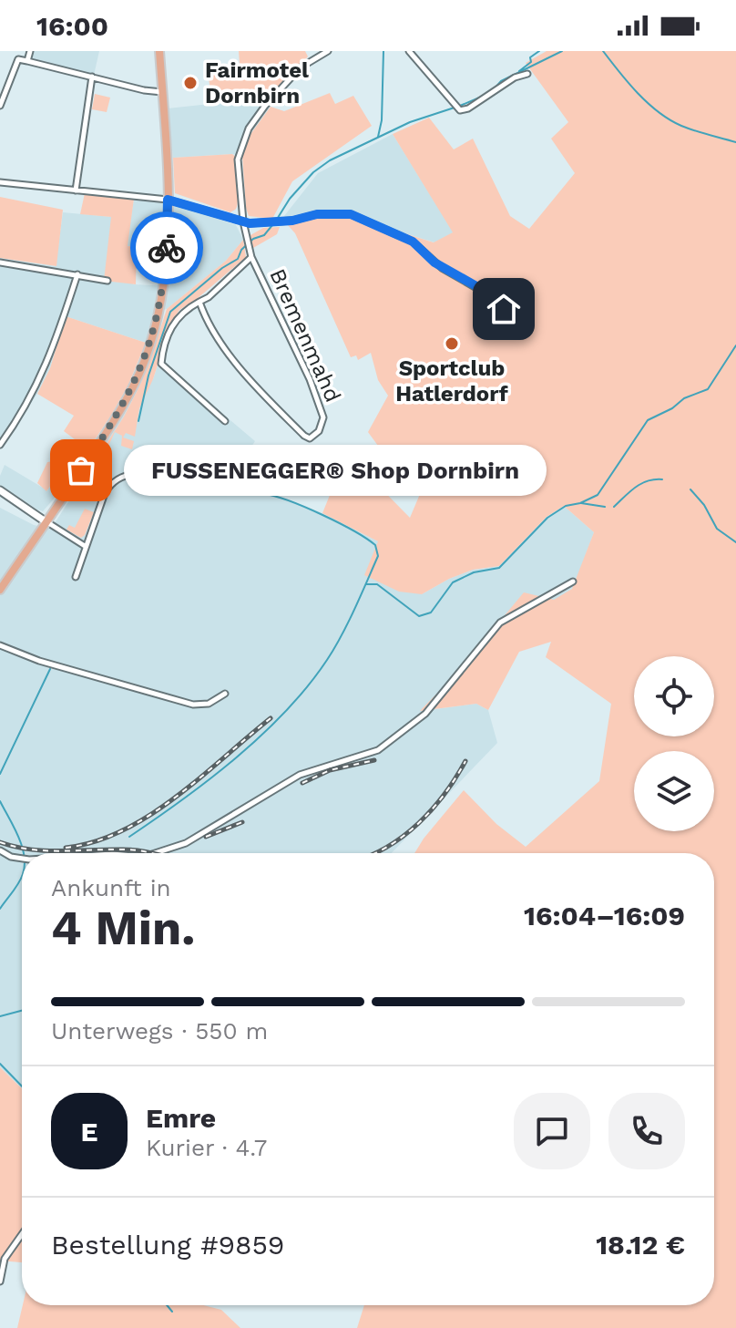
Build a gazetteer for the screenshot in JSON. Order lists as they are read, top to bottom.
{
  "streets": {
    "street": ["Bremenmahd"]
  },
  "places": ["Fairmotel Dornbirn", "Sportclub Hatlerdorf", "FUSSENEGGER® Shop Dornbirn"],
  "page": {
    "status": "16:00",
    "bubble": "FUSSENEGGER® Shop Dornbirn",
    "heading": ["4 Min.", "Ankunft in", "16:04–16:09"],
    "panel": [
      "Emre",
      "Kurier · 4.7",
      "Bestellung #9859",
      "18.12 €"
    ],
    "bar": "Unterwegs · 550 m",
    "round": "E"
  }
}
